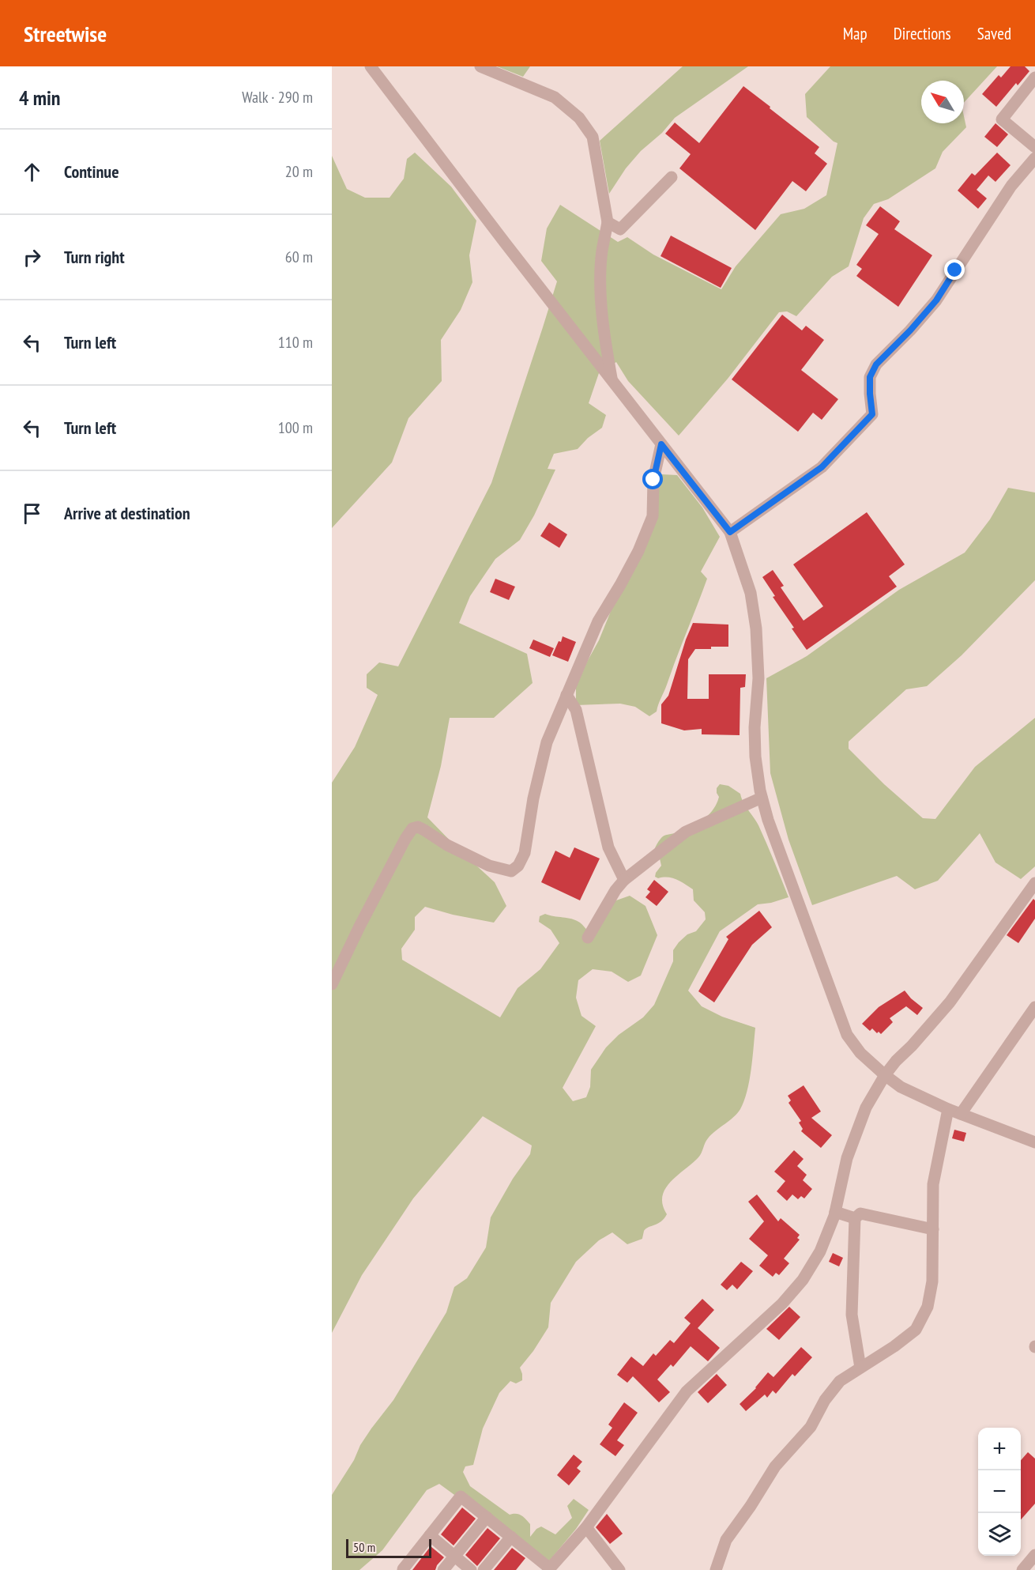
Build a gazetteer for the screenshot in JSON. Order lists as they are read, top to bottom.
{
  "scale_bar": "50 m",
  "north": "top left",
  "page": {
    "header": "Streetwise",
    "nav": ["Map", "Directions", "Saved"],
    "heading": ["4 min", "Walk · 290 m"],
    "list": [
      ["Continue", "20 m"],
      ["Turn right", "60 m"],
      ["Turn left", "110 m"],
      ["Turn left", "100 m"],
      "Arrive at destination"
    ],
    "map_buttons": ["+", "−"],
    "scale": "50 m"
  }
}
